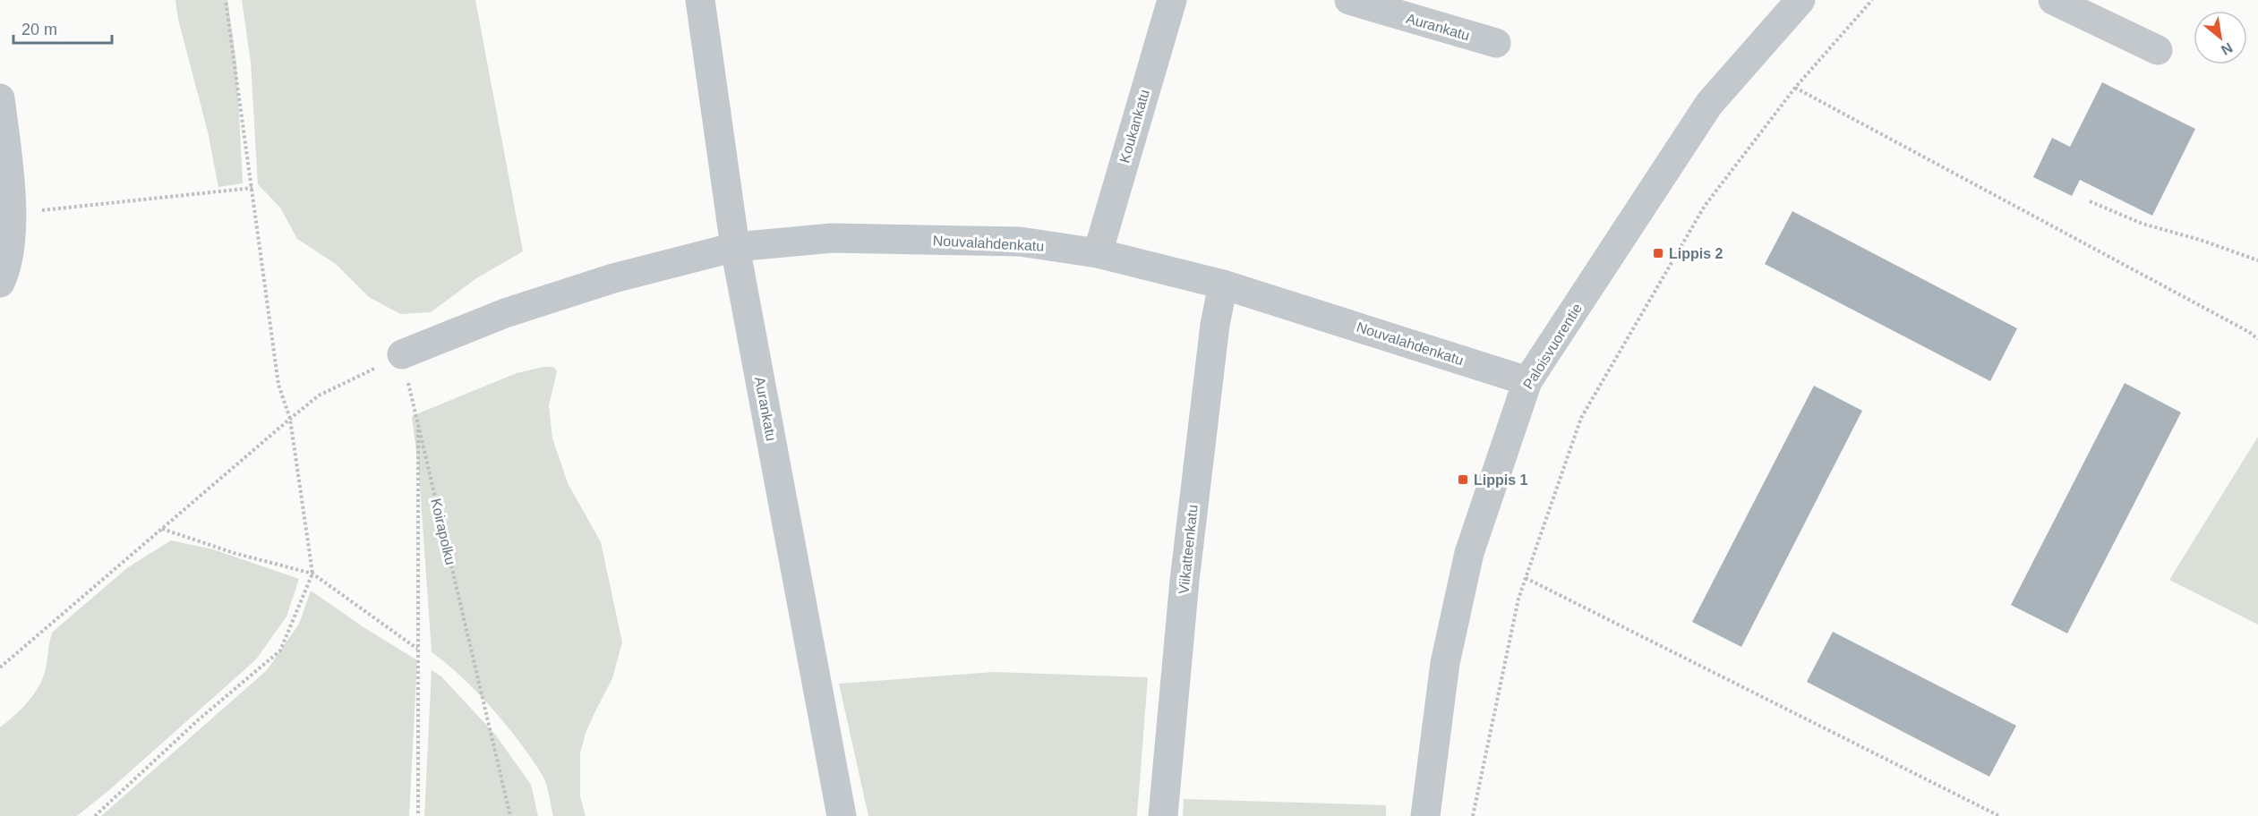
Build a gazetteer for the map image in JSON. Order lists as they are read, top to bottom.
{
  "streets": {
    "street": [
      "Aurankatu",
      "Koukankatu",
      "Nouvalahdenkatu",
      "Paloisvuorentie",
      "Viikatteenkatu"
    ],
    "path": ["Koirapolku"]
  },
  "crossings": [
    ["Aurankatu", "Nouvalahdenkatu"],
    ["Koukankatu", "Nouvalahdenkatu"],
    ["Nouvalahdenkatu", "Paloisvuorentie"],
    ["Nouvalahdenkatu", "Koirapolku"],
    ["Nouvalahdenkatu", "Viikatteenkatu"]
  ],
  "places": {
    "transit": ["Lippis 2", "Lippis 1"]
  },
  "scale_bar": "20 m",
  "north": "bottom right"
}
